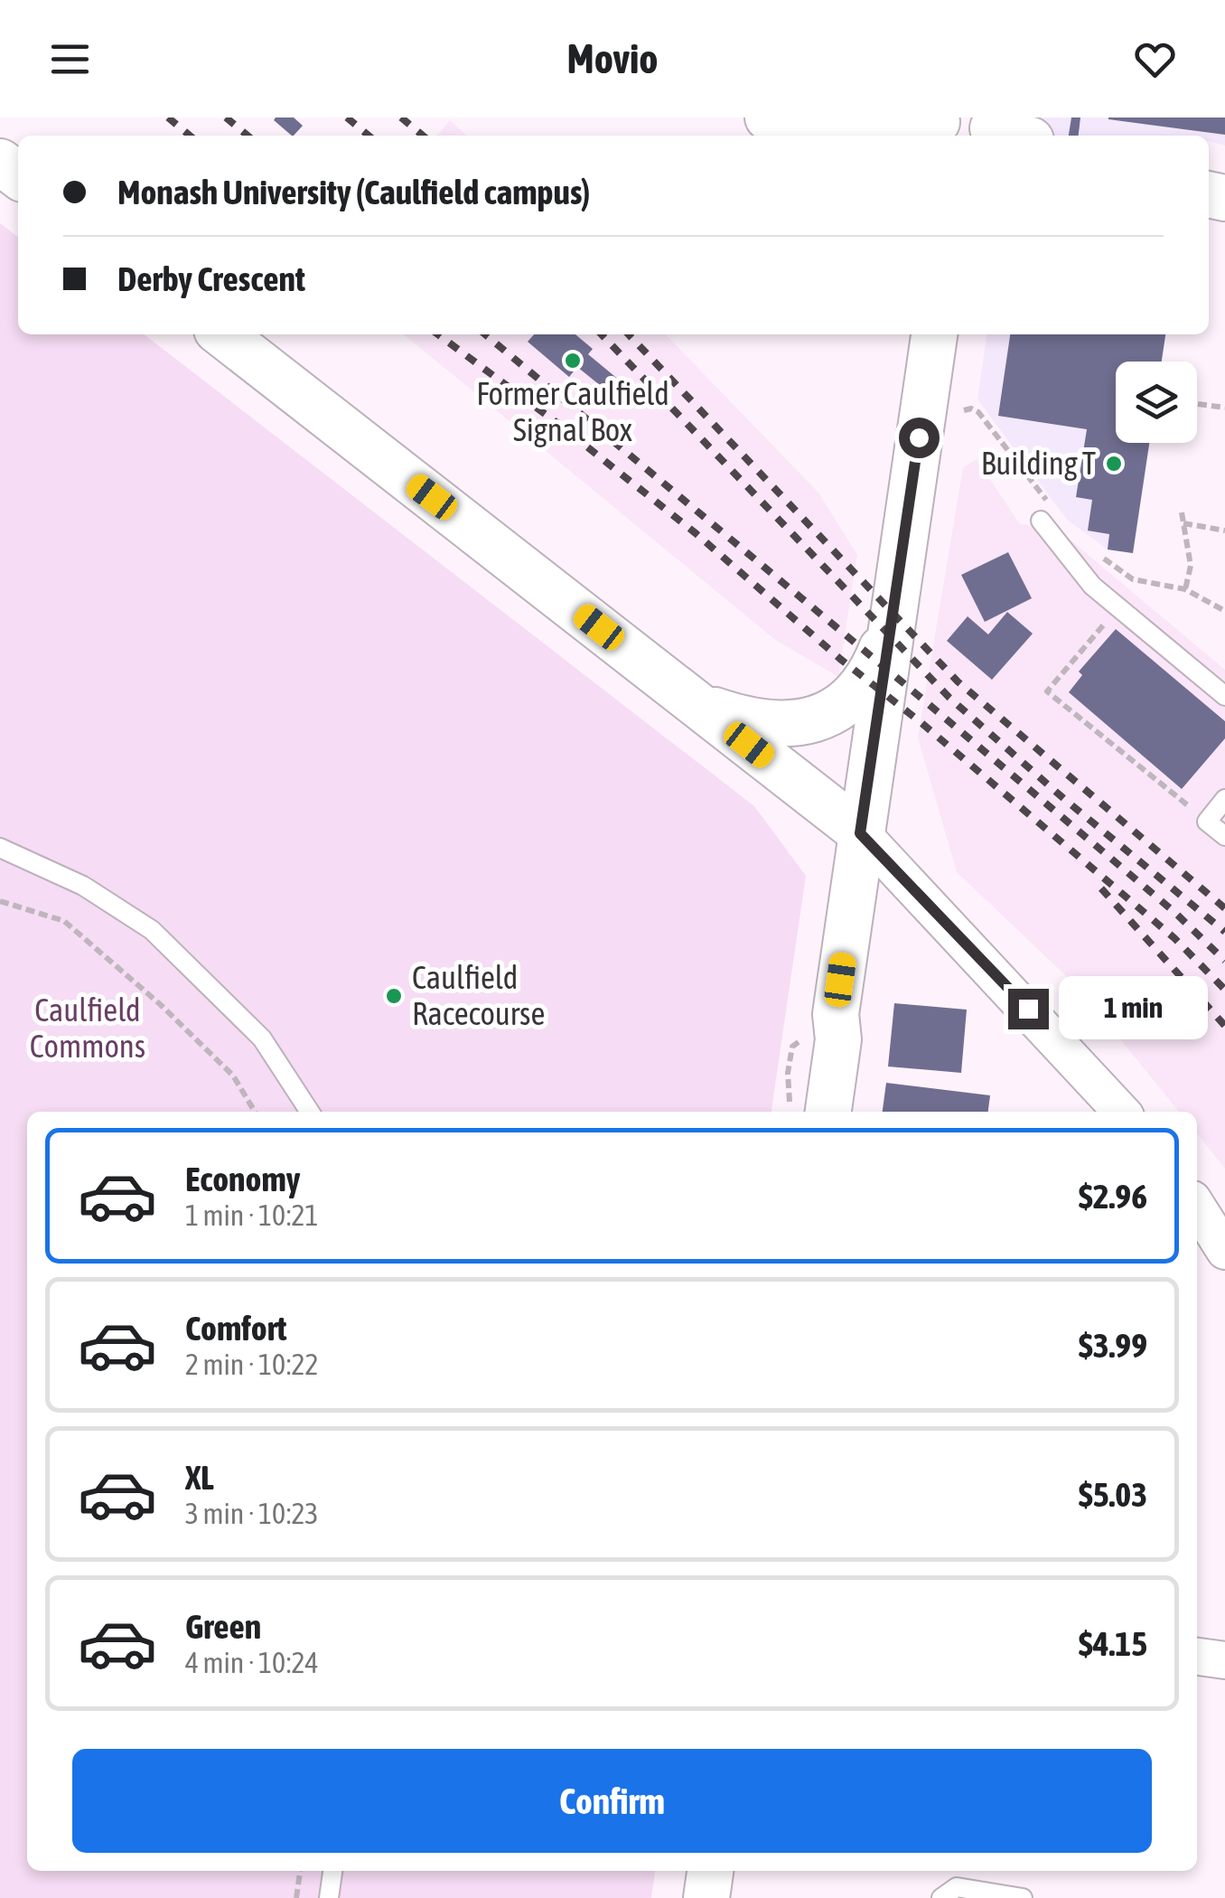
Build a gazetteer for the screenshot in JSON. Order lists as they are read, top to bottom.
{
  "parks": ["Caulfield Commons"],
  "places": ["Former Caulfield Signal Box", "Building T", "Caulfield Racecourse"],
  "page": {
    "header": "Movio",
    "banner": ["Monash University (Caulfield campus)", "Derby Crescent"],
    "bubble": "1 min",
    "list": [
      {
        "name": "Economy",
        "note": "1 min · 10:21",
        "value": "$2.96"
      },
      {
        "name": "Comfort",
        "note": "2 min · 10:22",
        "value": "$3.99"
      },
      {
        "name": "XL",
        "note": "3 min · 10:23",
        "value": "$5.03"
      },
      {
        "name": "Green",
        "note": "4 min · 10:24",
        "value": "$4.15"
      }
    ],
    "buttons": "Confirm"
  }
}
